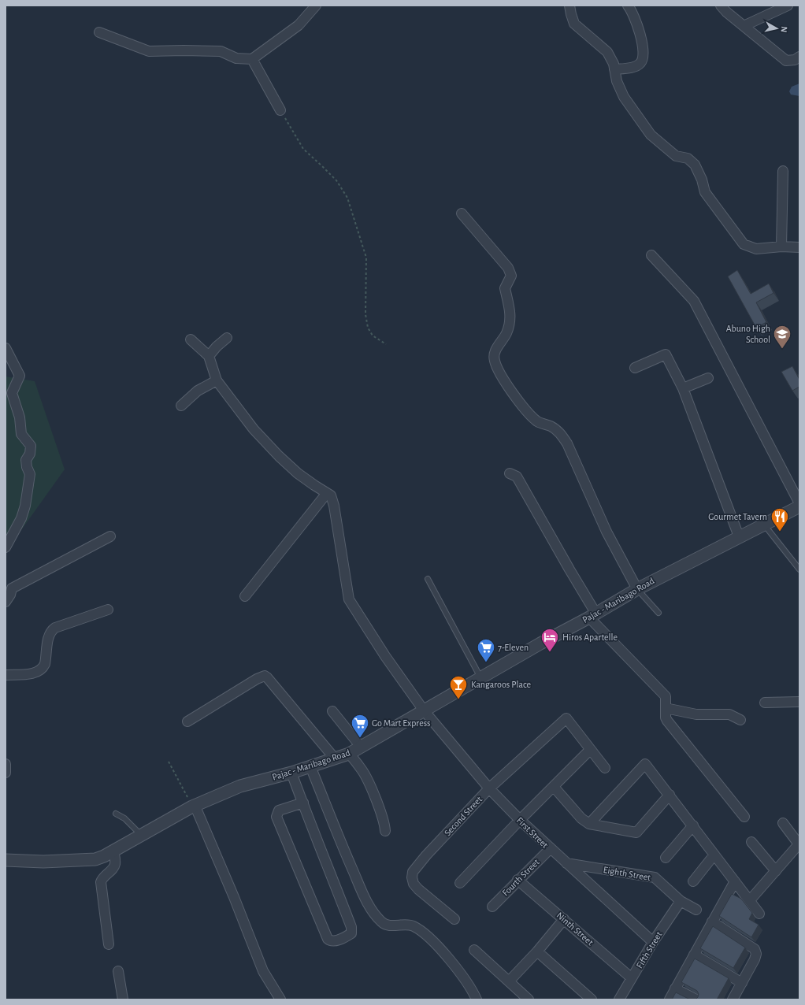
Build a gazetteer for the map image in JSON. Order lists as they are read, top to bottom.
{
  "streets": {
    "street": [
      "Pajac - Maribago Road",
      "Second Street",
      "First Street",
      "Eighth Street",
      "Fourth Street",
      "Ninth Street",
      "Fifth Street"
    ]
  },
  "crossings": [
    ["Pajac - Maribago Road", "First Street"],
    ["Second Street", "First Street"],
    ["First Street", "Eighth Street"],
    ["First Street", "Fourth Street"],
    ["First Street", "Fifth Street"],
    ["Eighth Street", "Fifth Street"],
    ["Fourth Street", "Ninth Street"],
    ["Ninth Street", "Fifth Street"]
  ],
  "places": {
    "school or university": ["Abuno High School"],
    "restaurant": ["Gourmet Tavern"],
    "hotel": ["Hiros Apartelle"],
    "supermarket": ["7-Eleven", "Go Mart Express"],
    "bar": ["Kangaroos Place"]
  },
  "north": "right"
}
